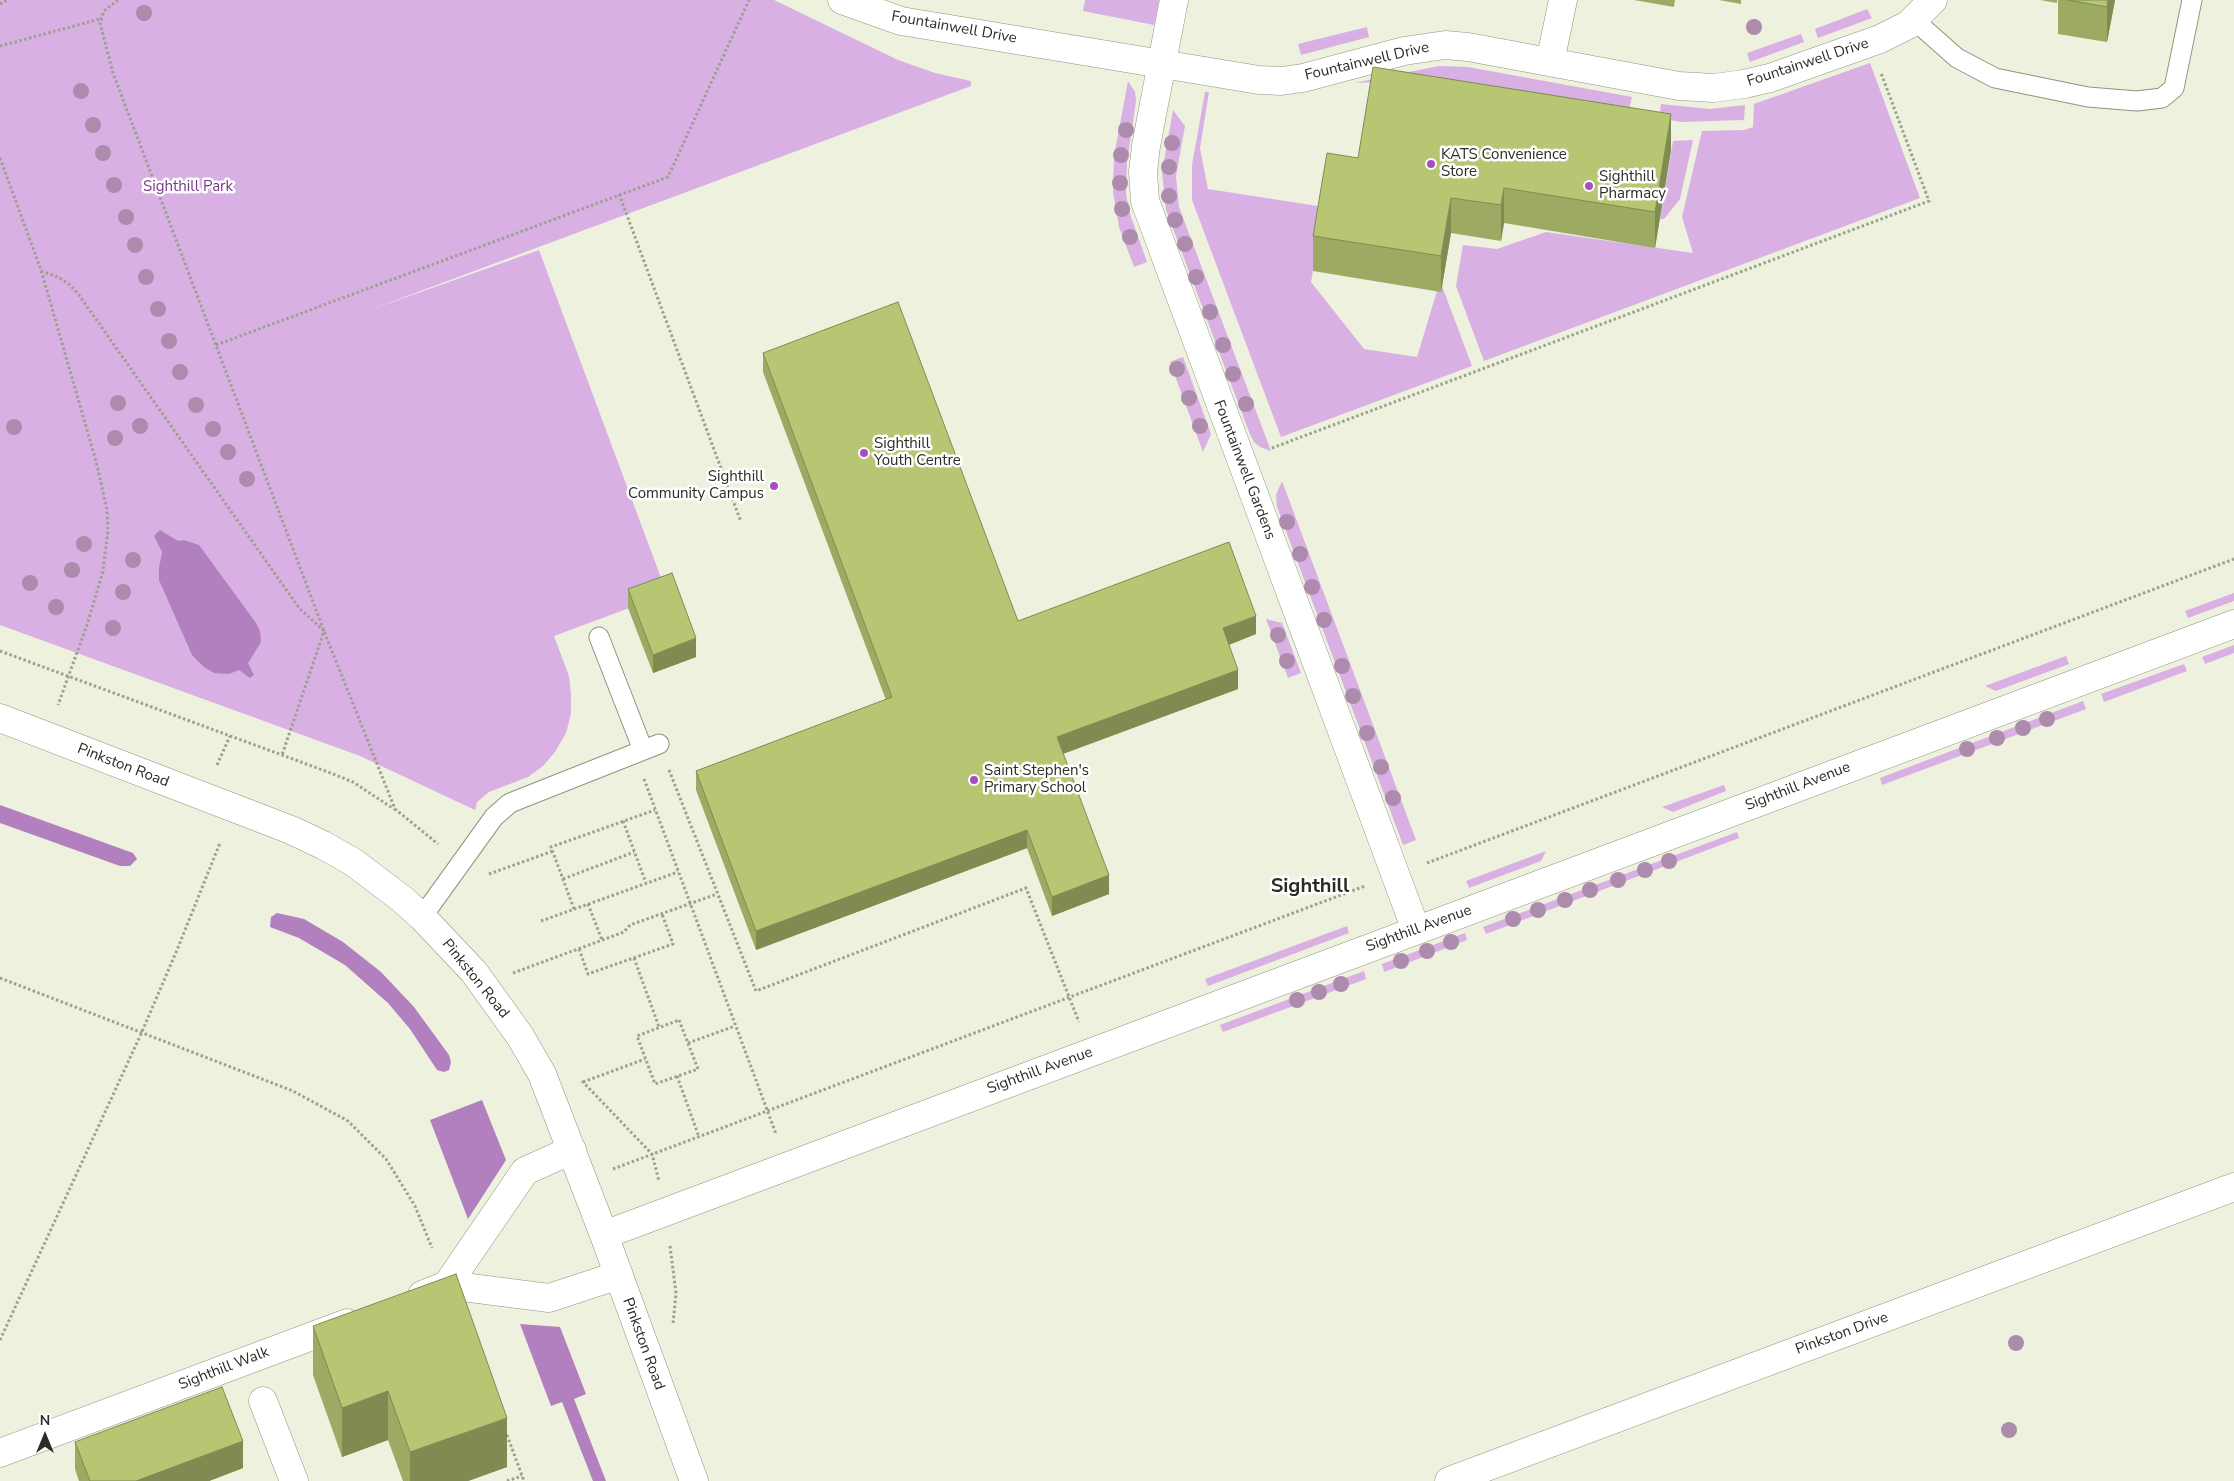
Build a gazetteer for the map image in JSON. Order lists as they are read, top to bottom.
{
  "streets": {
    "street": [
      "Fountainwell Drive",
      "Fountainwell Gardens",
      "Pinkston Road",
      "Sighthill Avenue",
      "Pinkston Drive",
      "Sighthill Walk"
    ]
  },
  "crossings": [
    ["Fountainwell Drive", "Fountainwell Gardens"],
    ["Fountainwell Gardens", "Sighthill Avenue"],
    ["Pinkston Road", "Sighthill Avenue"]
  ],
  "districts": ["Sighthill"],
  "parks": ["Sighthill Park"],
  "places": [
    "KATS Convenience Store",
    "Sighthill Pharmacy",
    "Sighthill Youth Centre",
    "Sighthill Community Campus",
    "Saint Stephen's Primary School"
  ],
  "north": "top"
}
